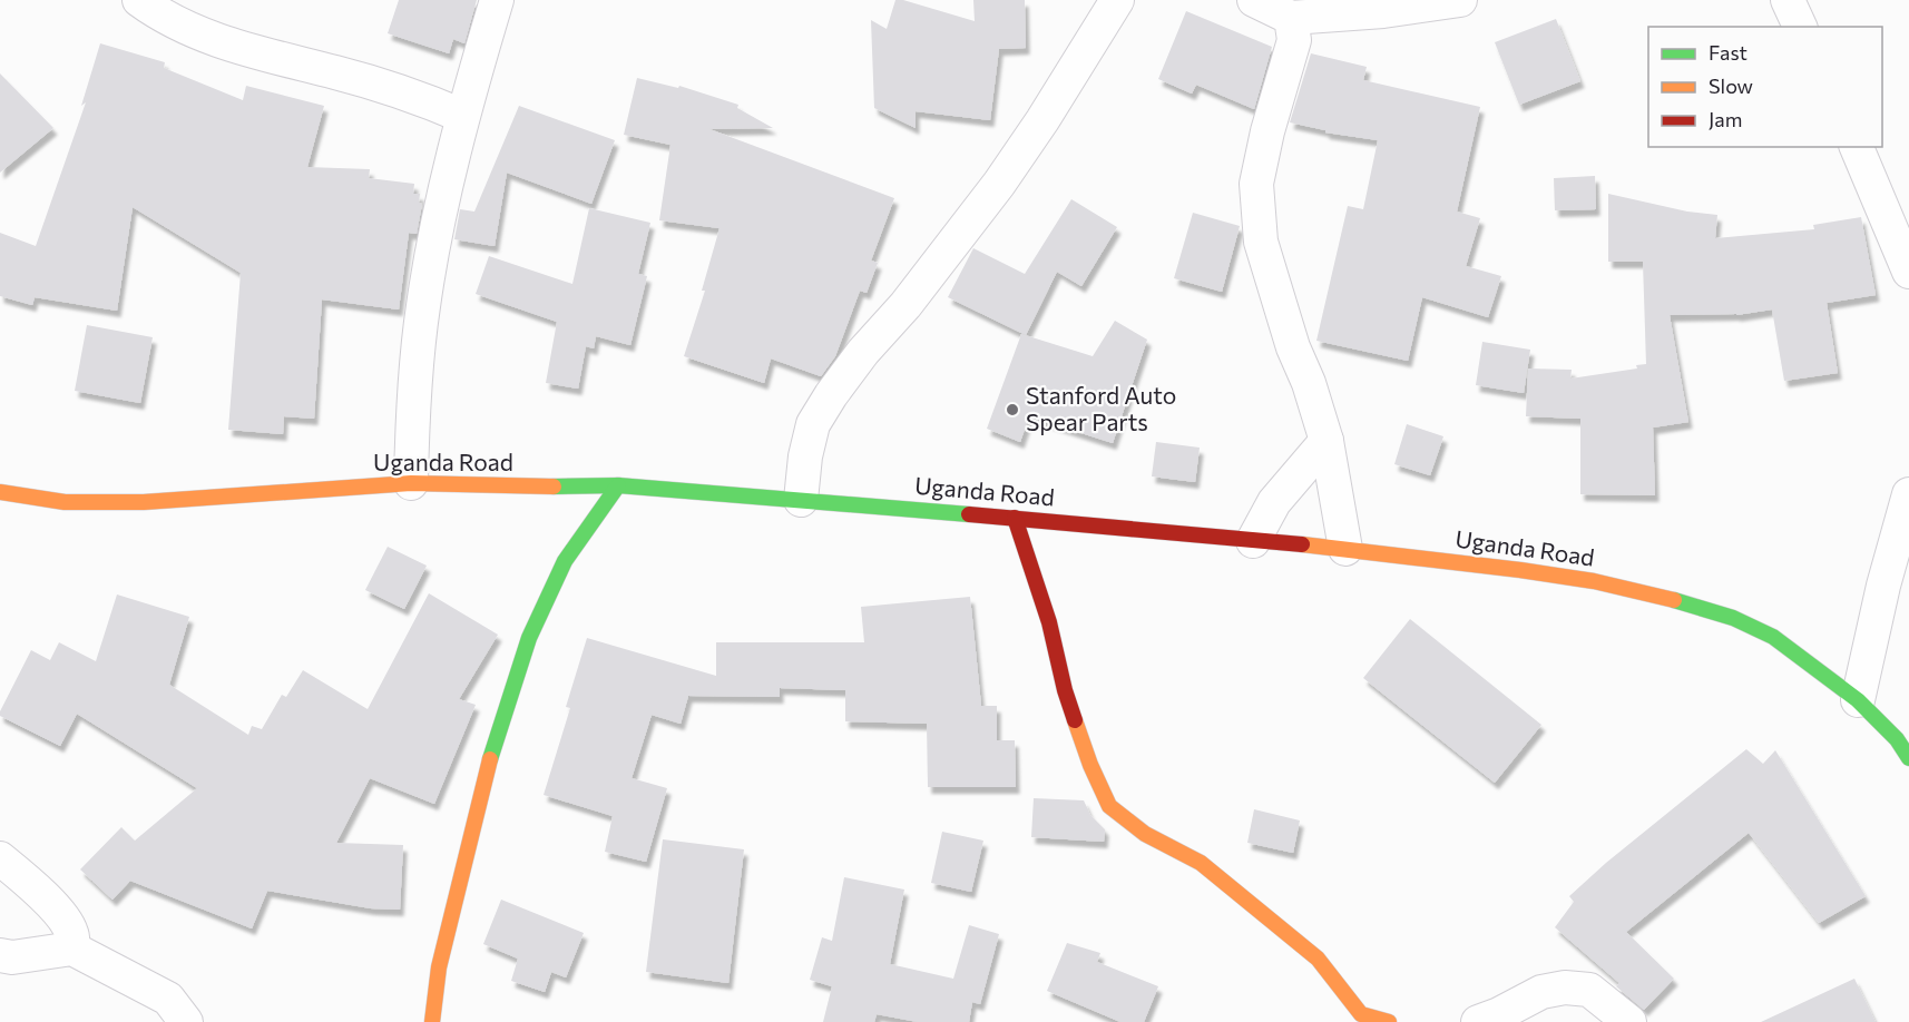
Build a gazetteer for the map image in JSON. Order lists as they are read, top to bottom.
{
  "streets": {
    "main road": ["Uganda Road"]
  },
  "places": ["Stanford Auto Spear Parts"],
  "legend": ["Fast", "Slow", "Jam"]
}
